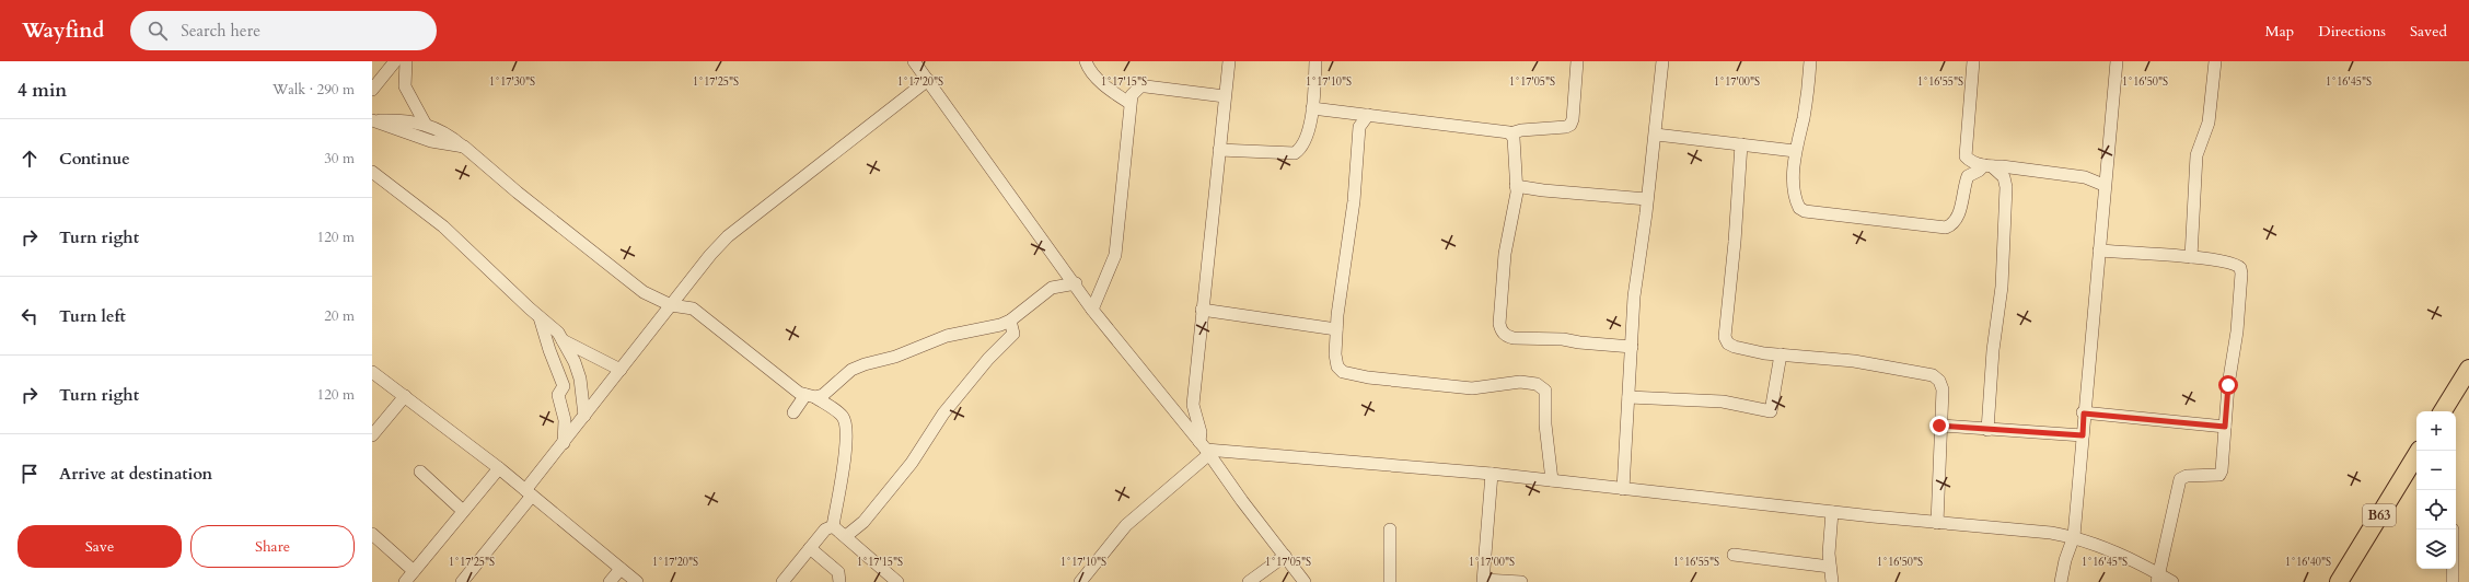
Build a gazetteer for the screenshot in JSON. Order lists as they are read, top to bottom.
{
  "streets": {
    "highway": ["B63"]
  },
  "page": {
    "header": "Wayfind",
    "search": "Search here",
    "nav": ["Map", "Directions", "Saved"],
    "heading": ["4 min", "Walk · 290 m"],
    "list": [
      ["Continue", "30 m"],
      ["Turn right", "120 m"],
      ["Turn left", "20 m"],
      ["Turn right", "120 m"],
      "Arrive at destination"
    ],
    "map_buttons": ["+", "−"],
    "buttons": ["Save", "Share"]
  },
  "coordinates": [
    "1°17'30\"S",
    "1°17'25\"S",
    "1°17'20\"S",
    "1°17'15\"S",
    "1°17'10\"S",
    "1°17'05\"S",
    "1°17'00\"S",
    "1°16'55\"S",
    "1°16'50\"S",
    "1°16'45\"S",
    "1°16'40\"S"
  ]
}
